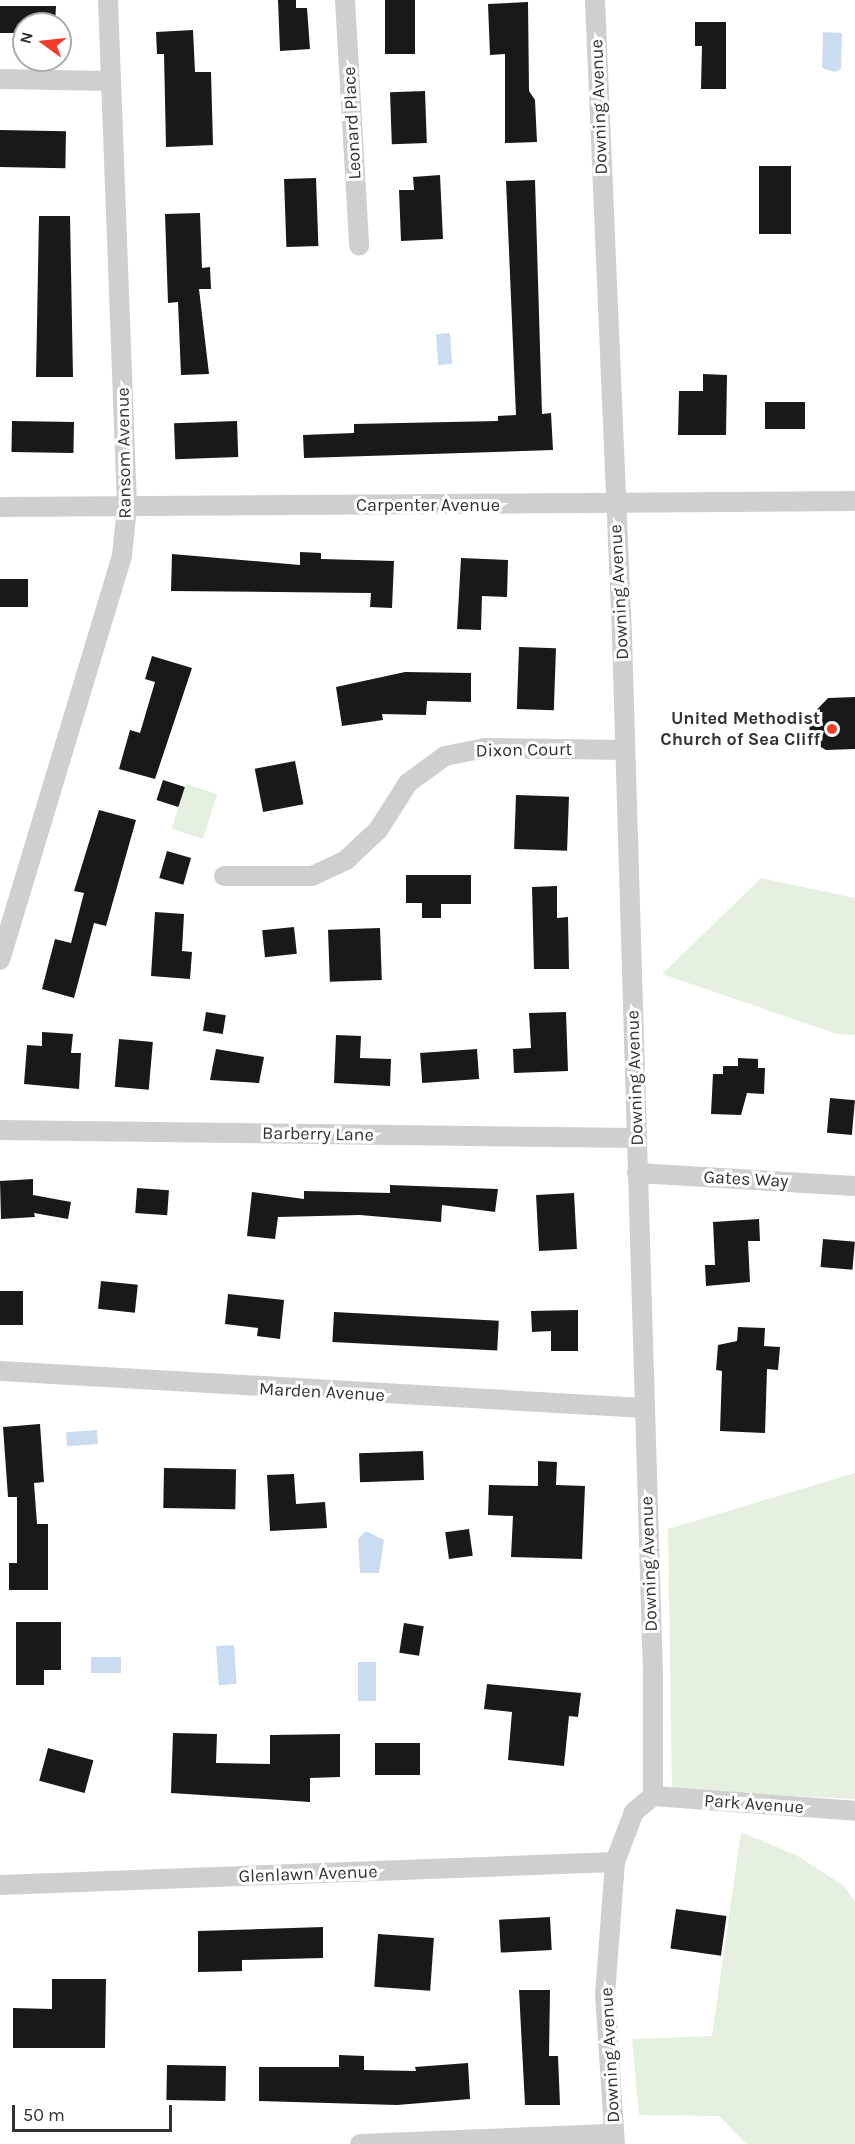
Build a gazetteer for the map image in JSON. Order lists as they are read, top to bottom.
{
  "streets": {
    "street": [
      "Downing Avenue",
      "Leonard Place",
      "Ransom Avenue",
      "Carpenter Avenue",
      "Dixon Court",
      "Barberry Lane",
      "Gates Way",
      "Marden Avenue",
      "Park Avenue",
      "Glenlawn Avenue"
    ]
  },
  "crossings": [
    ["Downing Avenue", "Carpenter Avenue"],
    ["Downing Avenue", "Dixon Court"],
    ["Downing Avenue", "Barberry Lane"],
    ["Downing Avenue", "Gates Way"],
    ["Downing Avenue", "Marden Avenue"],
    ["Downing Avenue", "Park Avenue"],
    ["Downing Avenue", "Glenlawn Avenue"],
    ["Ransom Avenue", "Carpenter Avenue"]
  ],
  "places": ["United Methodist Church of Sea Cliff"],
  "scale_bar": "50 m",
  "north": "left"
}
